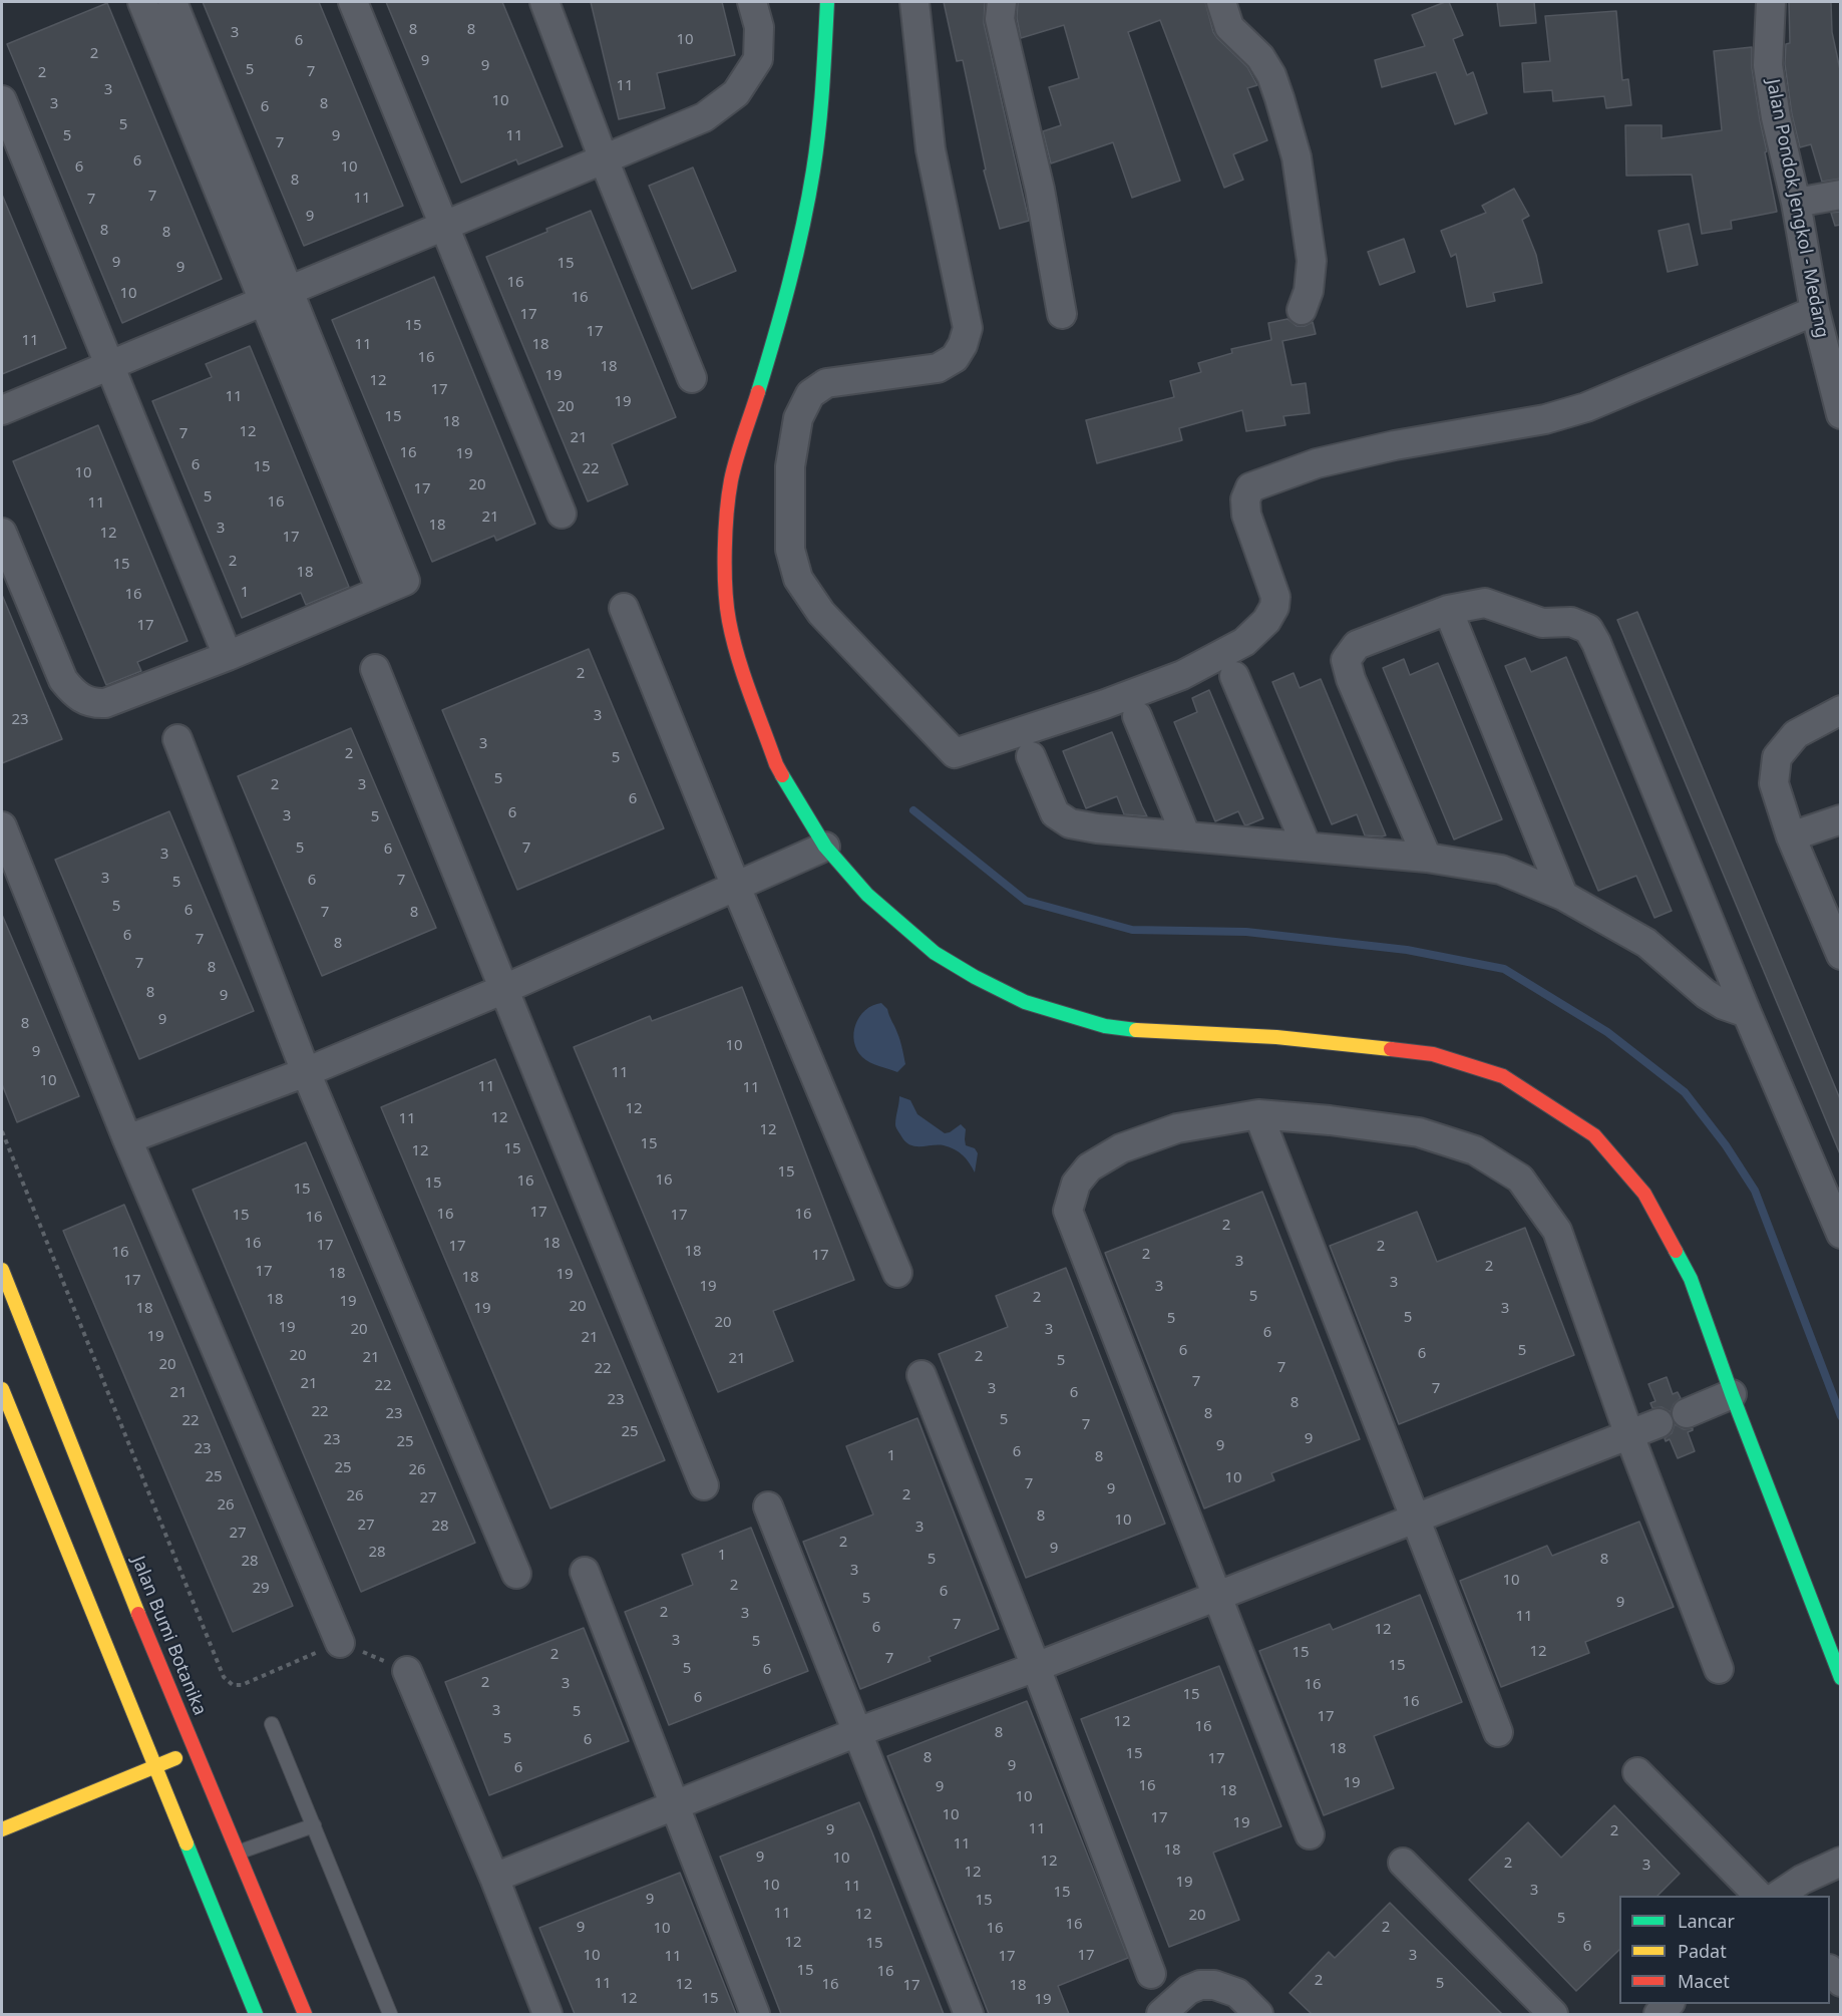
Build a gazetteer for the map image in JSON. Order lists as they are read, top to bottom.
{
  "streets": {
    "street": ["Jalan Pondok Jengkol - Medang", "Jalan Bumi Botanika"]
  },
  "house_numbers": [
    "8",
    "8",
    "3",
    "10",
    "6",
    "2",
    "9",
    "9",
    "5",
    "7",
    "2",
    "11",
    "3",
    "10",
    "3",
    "8",
    "6",
    "5",
    "5",
    "9",
    "11",
    "7",
    "6",
    "6",
    "10",
    "8",
    "7",
    "11",
    "7",
    "9",
    "8",
    "8",
    "9",
    "15",
    "9",
    "16",
    "10",
    "16",
    "17",
    "15",
    "17",
    "11",
    "11",
    "18",
    "16",
    "18",
    "19",
    "12",
    "17",
    "11",
    "19",
    "20",
    "15",
    "18",
    "12",
    "7",
    "21",
    "16",
    "19",
    "6",
    "15",
    "22",
    "10",
    "20",
    "17",
    "5",
    "16",
    "11",
    "21",
    "18",
    "3",
    "12",
    "17",
    "2",
    "15",
    "18",
    "1",
    "16",
    "17",
    "2",
    "3",
    "23",
    "3",
    "2",
    "5",
    "5",
    "2",
    "3",
    "6",
    "6",
    "3",
    "5",
    "5",
    "7",
    "6",
    "3",
    "3",
    "6",
    "7",
    "5",
    "5",
    "6",
    "7",
    "8",
    "6",
    "7",
    "8",
    "7",
    "8",
    "8",
    "9",
    "9",
    "8",
    "10",
    "9",
    "11",
    "10",
    "11",
    "11",
    "12",
    "12",
    "11",
    "12",
    "15",
    "15",
    "12",
    "15",
    "16",
    "16",
    "15",
    "15",
    "17",
    "16",
    "16",
    "15",
    "17",
    "16",
    "2",
    "16",
    "18",
    "17",
    "17",
    "2",
    "18",
    "16",
    "2",
    "17",
    "3",
    "2",
    "17",
    "18",
    "19",
    "18",
    "17",
    "3",
    "19",
    "3",
    "5",
    "2",
    "18",
    "19",
    "20",
    "18",
    "19",
    "3",
    "5",
    "5",
    "20",
    "19",
    "20",
    "3",
    "6",
    "19",
    "21",
    "6",
    "5",
    "6",
    "20",
    "2",
    "21",
    "21",
    "5",
    "20",
    "7",
    "22",
    "7",
    "21",
    "22",
    "3",
    "7",
    "21",
    "6",
    "23",
    "8",
    "22",
    "23",
    "8",
    "5",
    "22",
    "7",
    "25",
    "9",
    "23",
    "25",
    "9",
    "23",
    "6",
    "1",
    "8",
    "25",
    "26",
    "25",
    "10",
    "7",
    "9",
    "2",
    "26",
    "27",
    "26",
    "8",
    "10",
    "27",
    "28",
    "3",
    "27",
    "2",
    "9",
    "28",
    "1",
    "5",
    "8",
    "28",
    "3",
    "10",
    "2",
    "29",
    "6",
    "5",
    "9",
    "2",
    "3",
    "11",
    "7",
    "6",
    "12",
    "3",
    "5",
    "12",
    "15",
    "2",
    "7",
    "15",
    "5",
    "6",
    "2",
    "3",
    "16",
    "15",
    "6",
    "16",
    "3",
    "5",
    "17",
    "12",
    "16",
    "8",
    "5",
    "6",
    "18",
    "15",
    "8",
    "17",
    "9",
    "6",
    "19",
    "16",
    "9",
    "18",
    "10",
    "10",
    "17",
    "19",
    "11",
    "9",
    "2",
    "11",
    "18",
    "9",
    "10",
    "12",
    "2",
    "3",
    "12",
    "19",
    "10",
    "11",
    "3",
    "15",
    "9",
    "15",
    "11",
    "12",
    "20",
    "5",
    "16",
    "9",
    "2",
    "10",
    "16",
    "12",
    "15",
    "6",
    "10",
    "17",
    "3",
    "11",
    "17",
    "15",
    "16",
    "2",
    "11",
    "5",
    "12",
    "16",
    "17",
    "18",
    "12",
    "15",
    "19"
  ],
  "legend": ["Lancar", "Padat", "Macet"]
}
